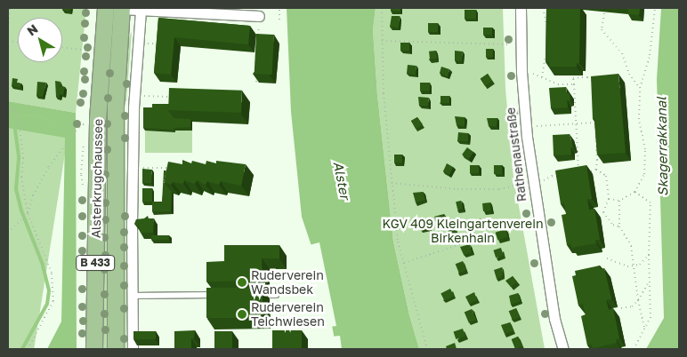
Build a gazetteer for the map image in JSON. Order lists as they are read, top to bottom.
{
  "streets": {
    "main road": ["Alsterkrugchaussee", "B 433"],
    "street": ["Rathenaustraße"]
  },
  "water": ["Skagerrakkanal", "Alster"],
  "parks": ["KGV 409 Kleingartenverein Birkenhain"],
  "places": ["Ruderverein Wandsbek", "Ruderverein Teichwiesen"],
  "north": "top left"
}
